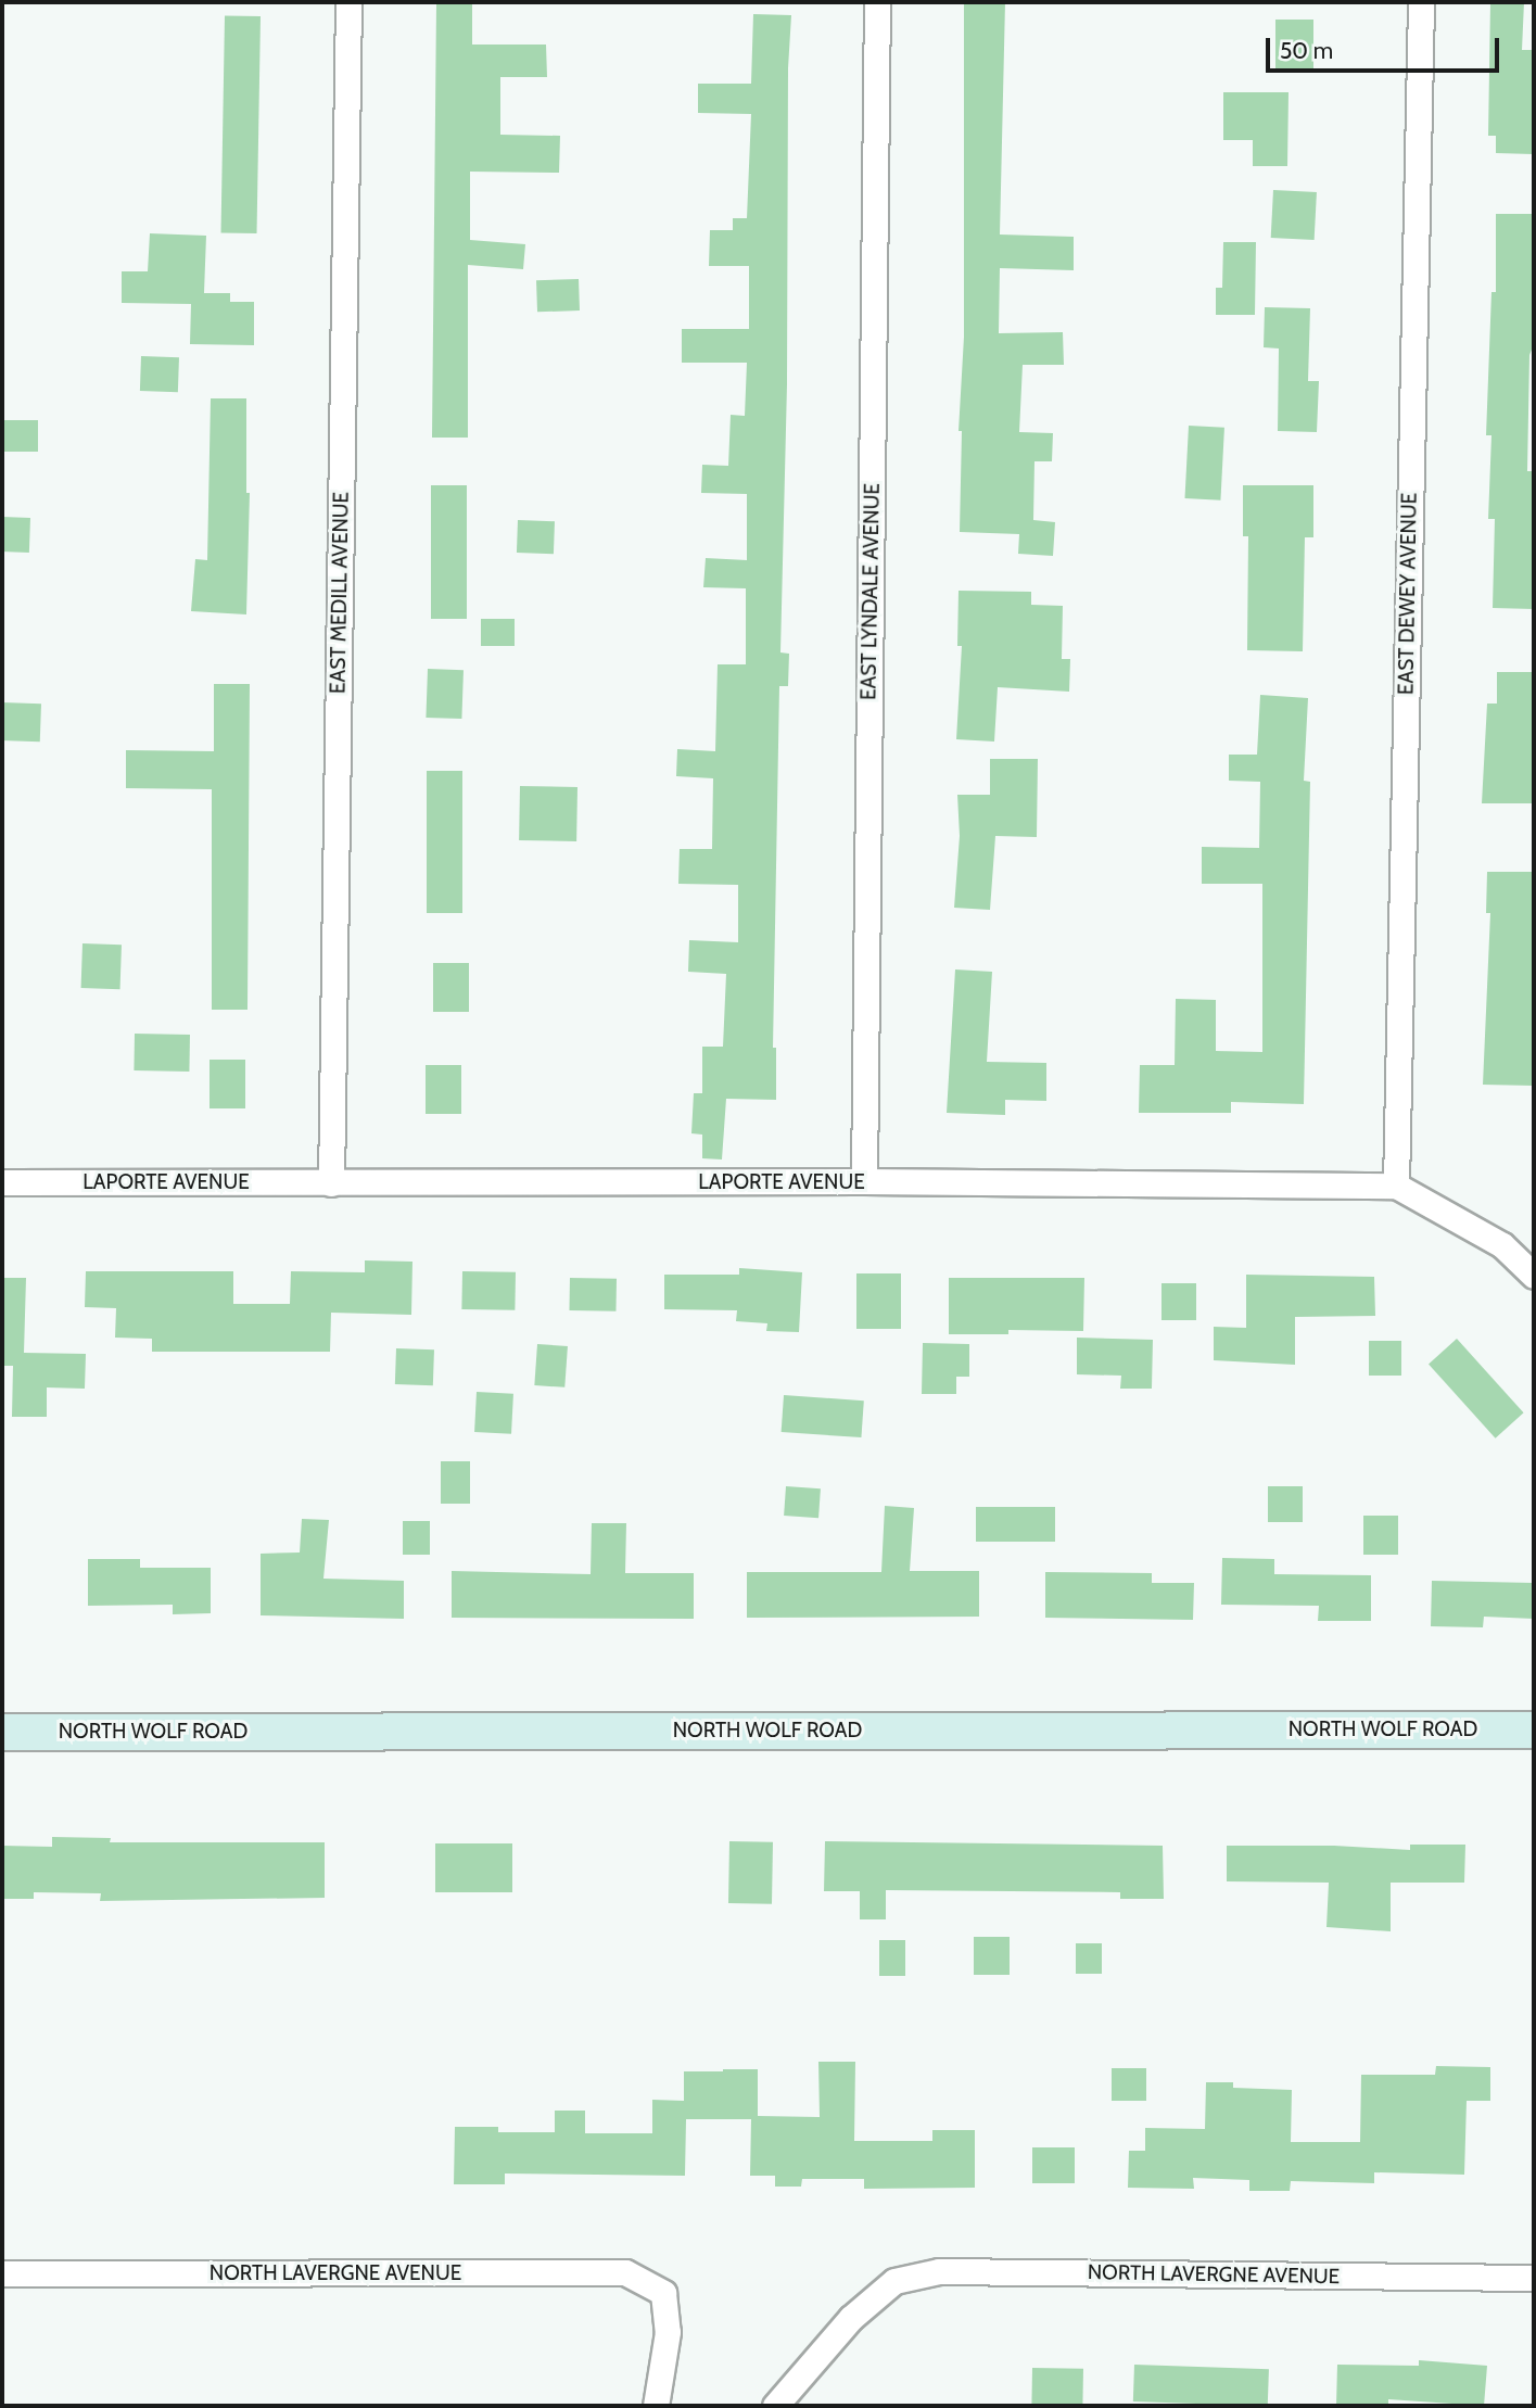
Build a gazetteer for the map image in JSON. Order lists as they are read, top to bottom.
{
  "streets": {
    "main road": ["NORTH WOLF ROAD"],
    "street": [
      "EAST LYNDALE AVENUE",
      "EAST MEDILL AVENUE",
      "EAST DEWEY AVENUE",
      "LAPORTE AVENUE",
      "NORTH LAVERGNE AVENUE"
    ]
  },
  "crossings": [
    ["EAST LYNDALE AVENUE", "LAPORTE AVENUE"],
    ["EAST MEDILL AVENUE", "LAPORTE AVENUE"],
    ["EAST DEWEY AVENUE", "LAPORTE AVENUE"]
  ],
  "scale_bar": "50 m"
}
